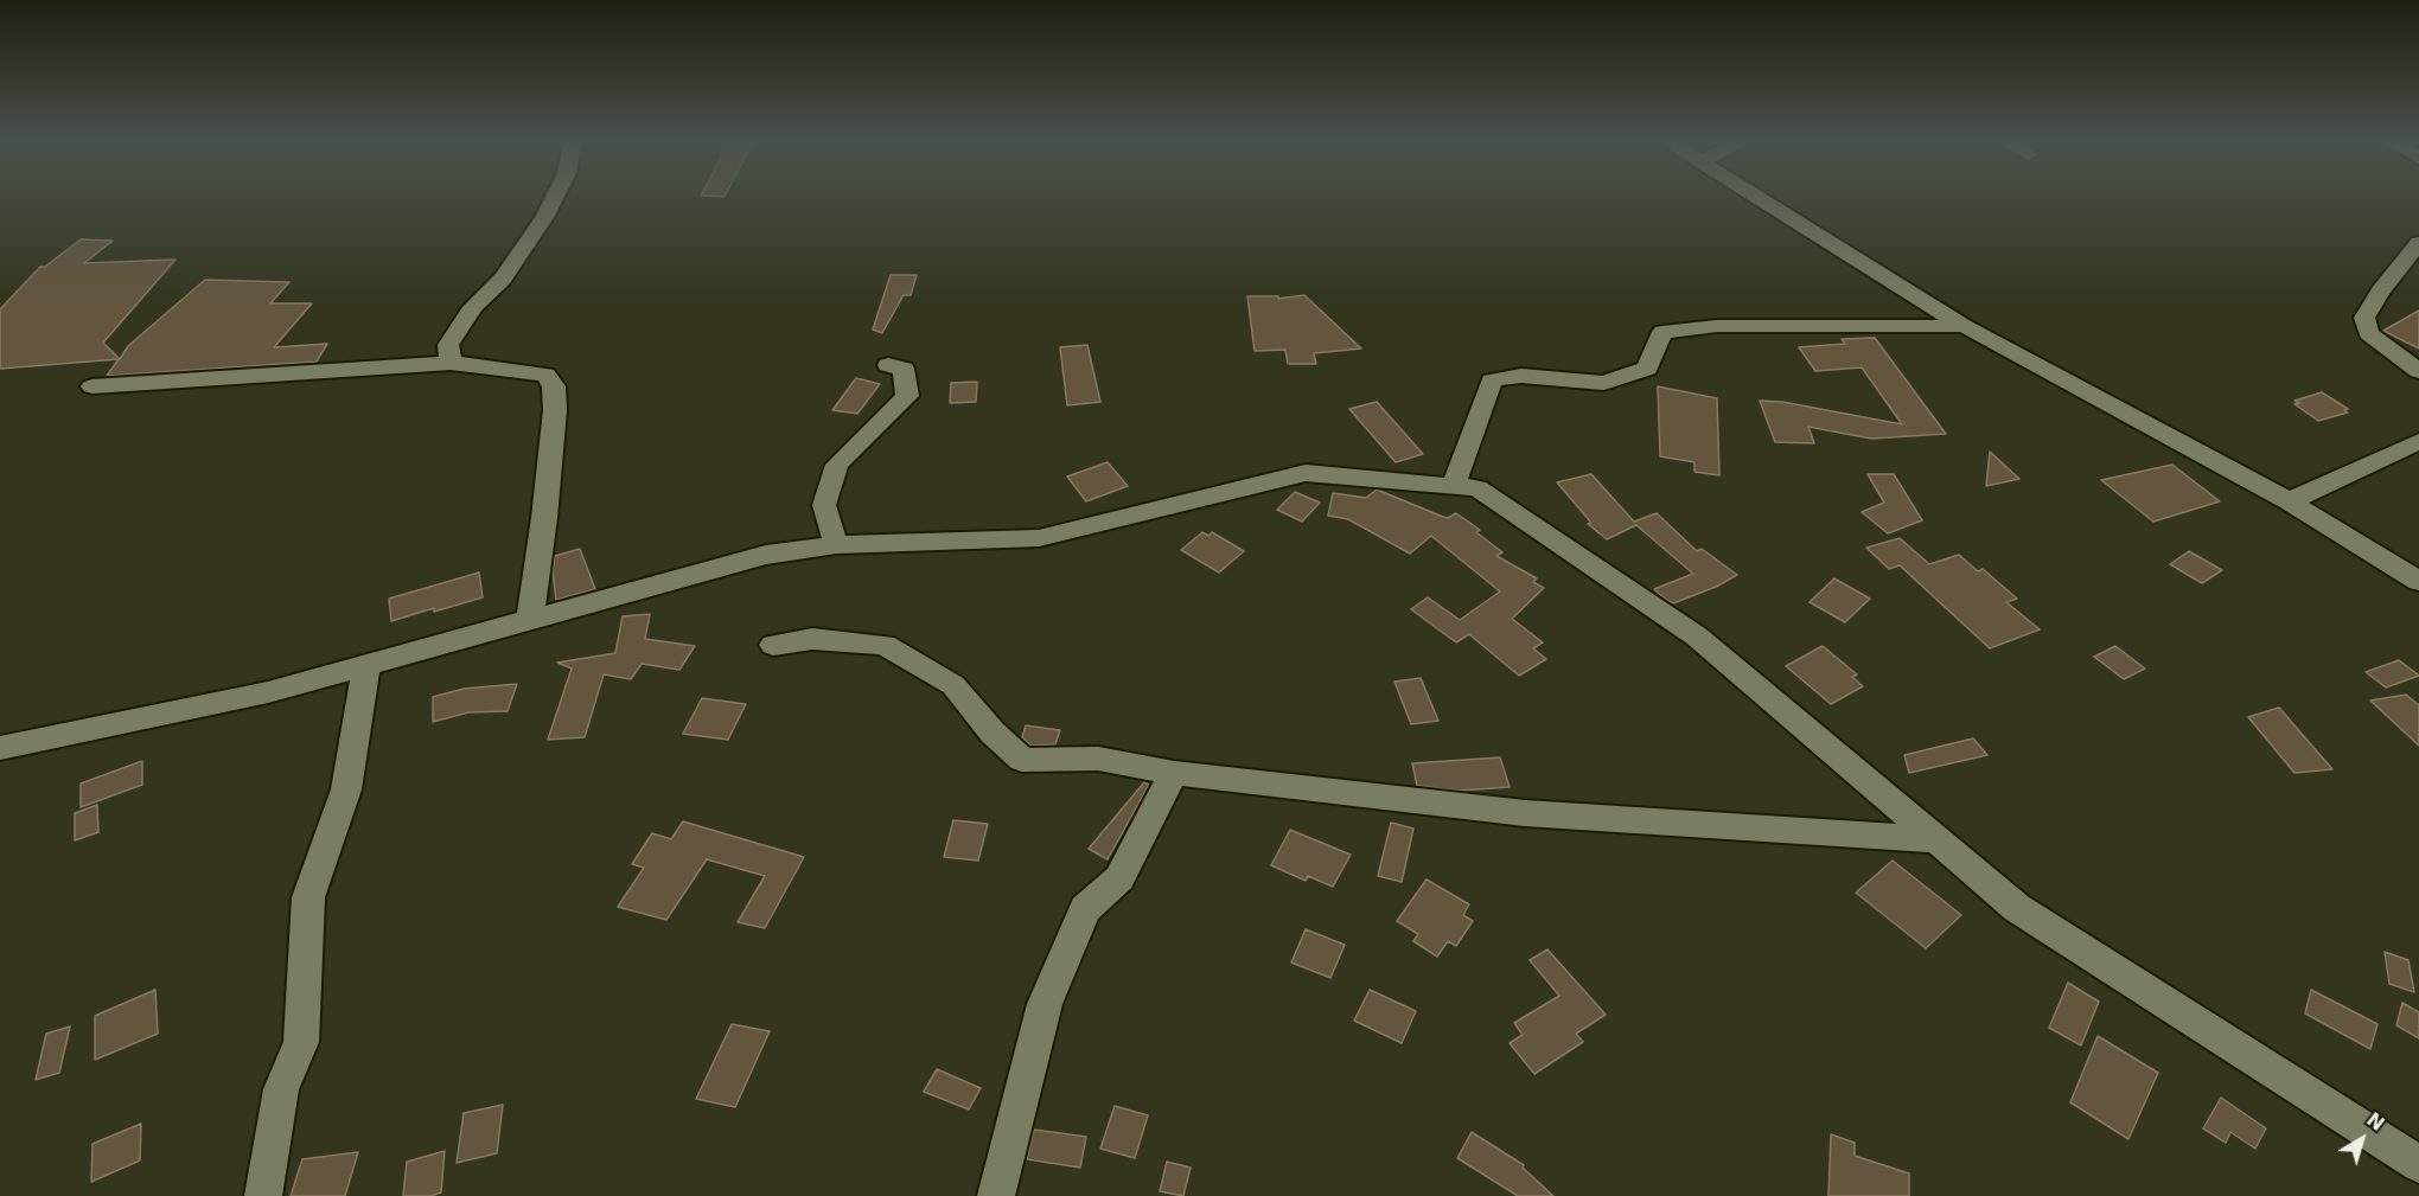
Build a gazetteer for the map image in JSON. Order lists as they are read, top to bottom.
{
  "north": "top right"
}
